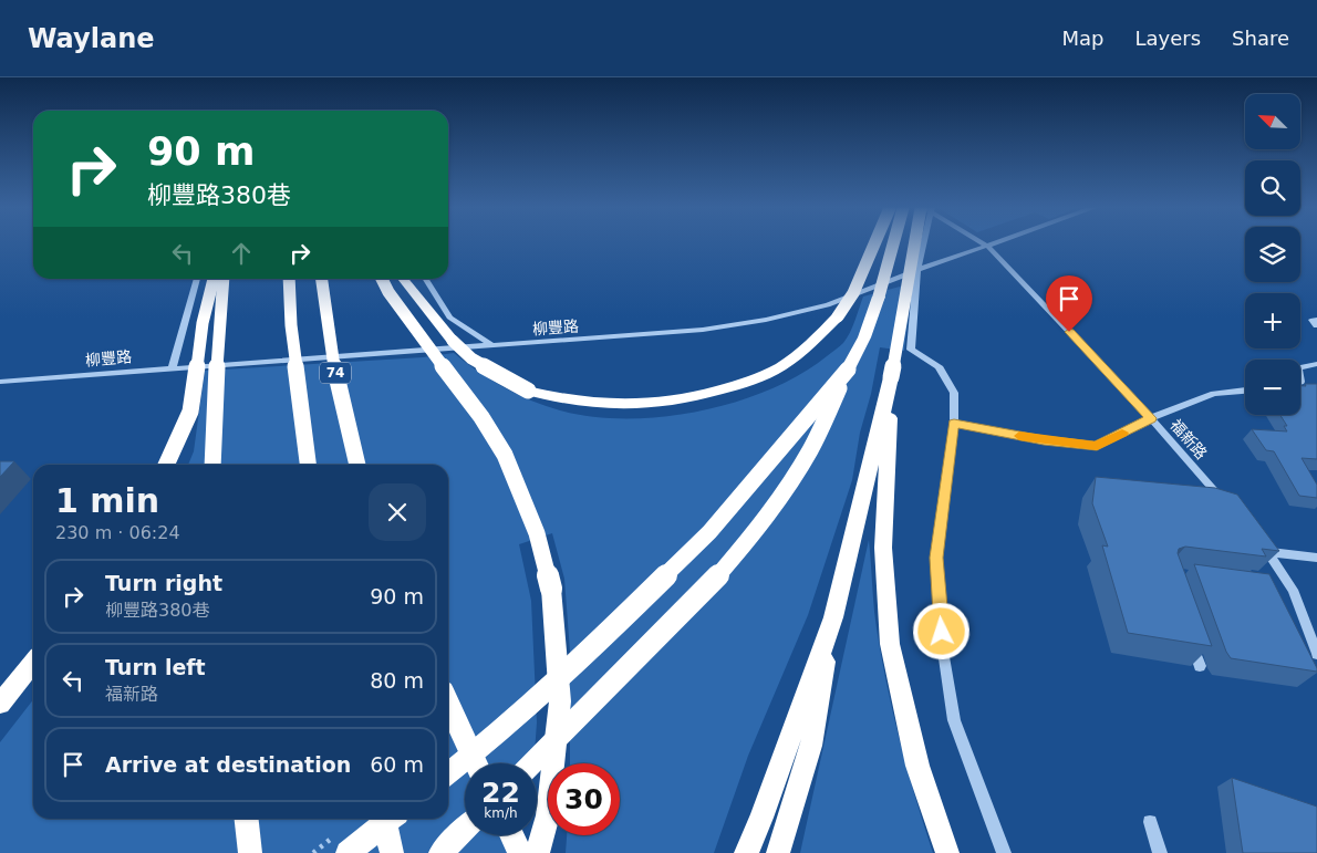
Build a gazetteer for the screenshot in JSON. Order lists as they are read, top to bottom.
{
  "streets": {
    "highway": ["74"],
    "street": ["柳豐路", "福新路"]
  },
  "crossings": [
    ["柳豐路", "福新路"]
  ],
  "north": "top left",
  "page": {
    "header": "Waylane",
    "nav": ["Map", "Layers", "Share"],
    "map_buttons": ["+", "−"],
    "turn": ["90 m", "柳豐路380巷"],
    "heading": ["1 min", "230 m · 06:24"],
    "list": [
      {
        "name": "Turn right",
        "note": "柳豐路380巷",
        "value": "90 m"
      },
      {
        "name": "Turn left",
        "note": "福新路",
        "value": "80 m"
      },
      {
        "name": "Arrive at destination",
        "value": "60 m"
      }
    ],
    "speed": "22 km/h",
    "limit": "30"
  }
}
